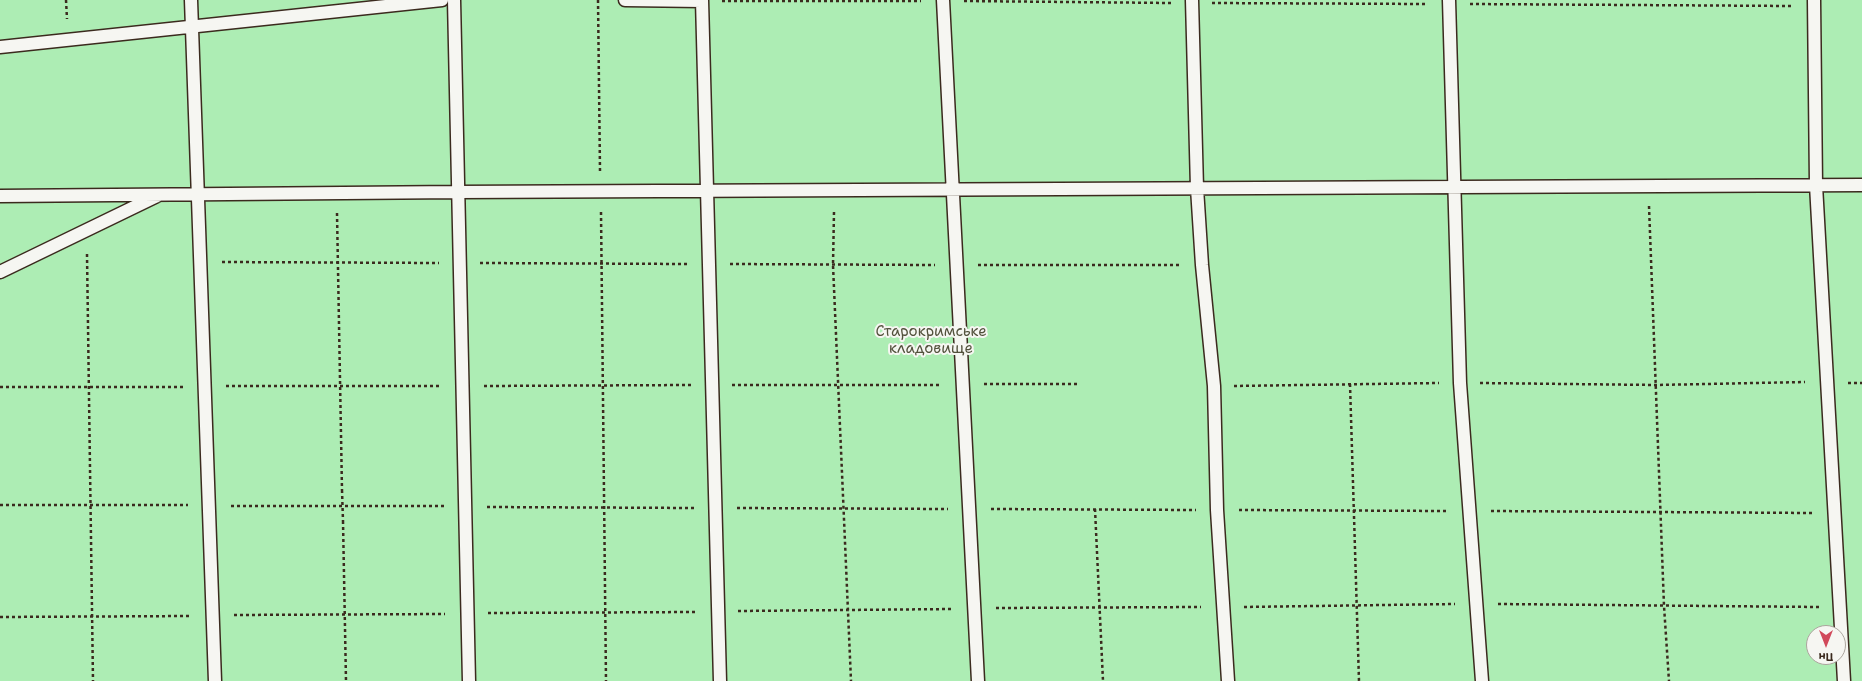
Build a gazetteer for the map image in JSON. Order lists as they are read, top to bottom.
{
  "parks": ["Старокримське кладовище"],
  "north": "bottom"
}
